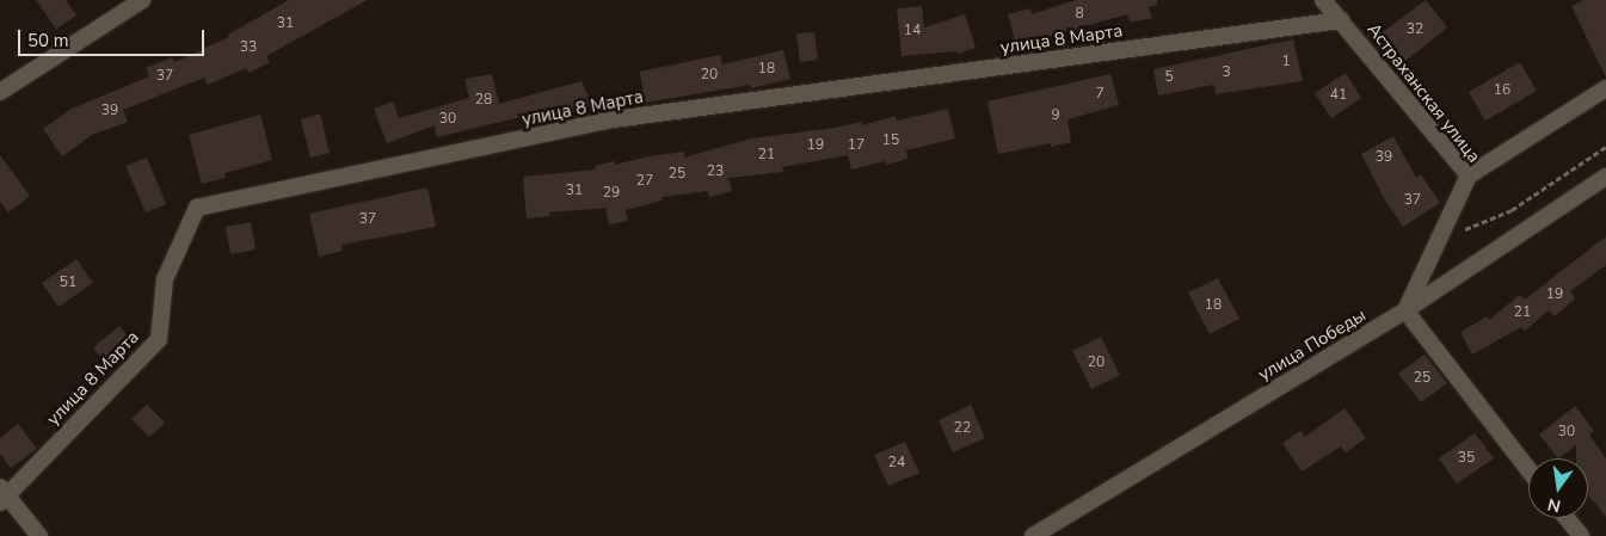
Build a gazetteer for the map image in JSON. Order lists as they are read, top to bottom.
{
  "streets": {
    "street": ["улица 8 Марта", "Астраханская улица", "улица Победы"]
  },
  "crossings": [
    ["улица 8 Марта", "Астраханская улица"],
    ["Астраханская улица", "улица Победы"]
  ],
  "house_numbers": [
    "8",
    "31",
    "32",
    "14",
    "33",
    "1",
    "18",
    "3",
    "20",
    "37",
    "5",
    "16",
    "7",
    "41",
    "28",
    "39",
    "9",
    "30",
    "15",
    "19",
    "17",
    "21",
    "39",
    "23",
    "25",
    "27",
    "31",
    "29",
    "37",
    "37",
    "51",
    "19",
    "18",
    "21",
    "20",
    "25",
    "22",
    "30",
    "35",
    "24"
  ],
  "scale_bar": "50 m",
  "north": "bottom"
}
